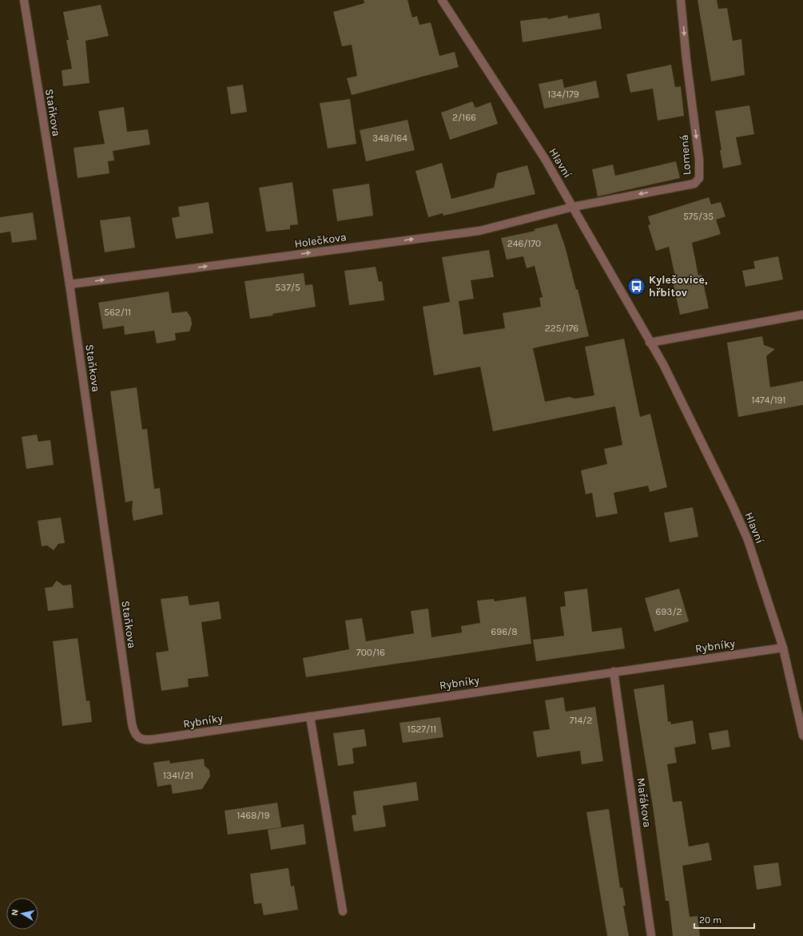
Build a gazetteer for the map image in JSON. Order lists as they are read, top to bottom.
{
  "streets": {
    "street": [
      "Staňkova",
      "Lomená",
      "Hlavní",
      "Holečkova",
      "Rybníky",
      "Mařákova"
    ]
  },
  "crossings": [
    ["Staňkova", "Holečkova"],
    ["Staňkova", "Rybníky"],
    ["Lomená", "Hlavní"],
    ["Lomená", "Holečkova"],
    ["Hlavní", "Holečkova"],
    ["Hlavní", "Rybníky"],
    ["Rybníky", "Mařákova"]
  ],
  "one_way": ["Holečkova"],
  "places": {
    "bus stop": ["Kylešovice, hřbitov"]
  },
  "house_numbers": [
    "134/179",
    "2/166",
    "348/164",
    "575/35",
    "246/170",
    "537/5",
    "562/11",
    "225/176",
    "1474/191",
    "693/2",
    "696/8",
    "700/16",
    "714/2",
    "1527/11",
    "1341/21",
    "1468/19"
  ],
  "scale_bar": "20 m",
  "north": "left"
}
